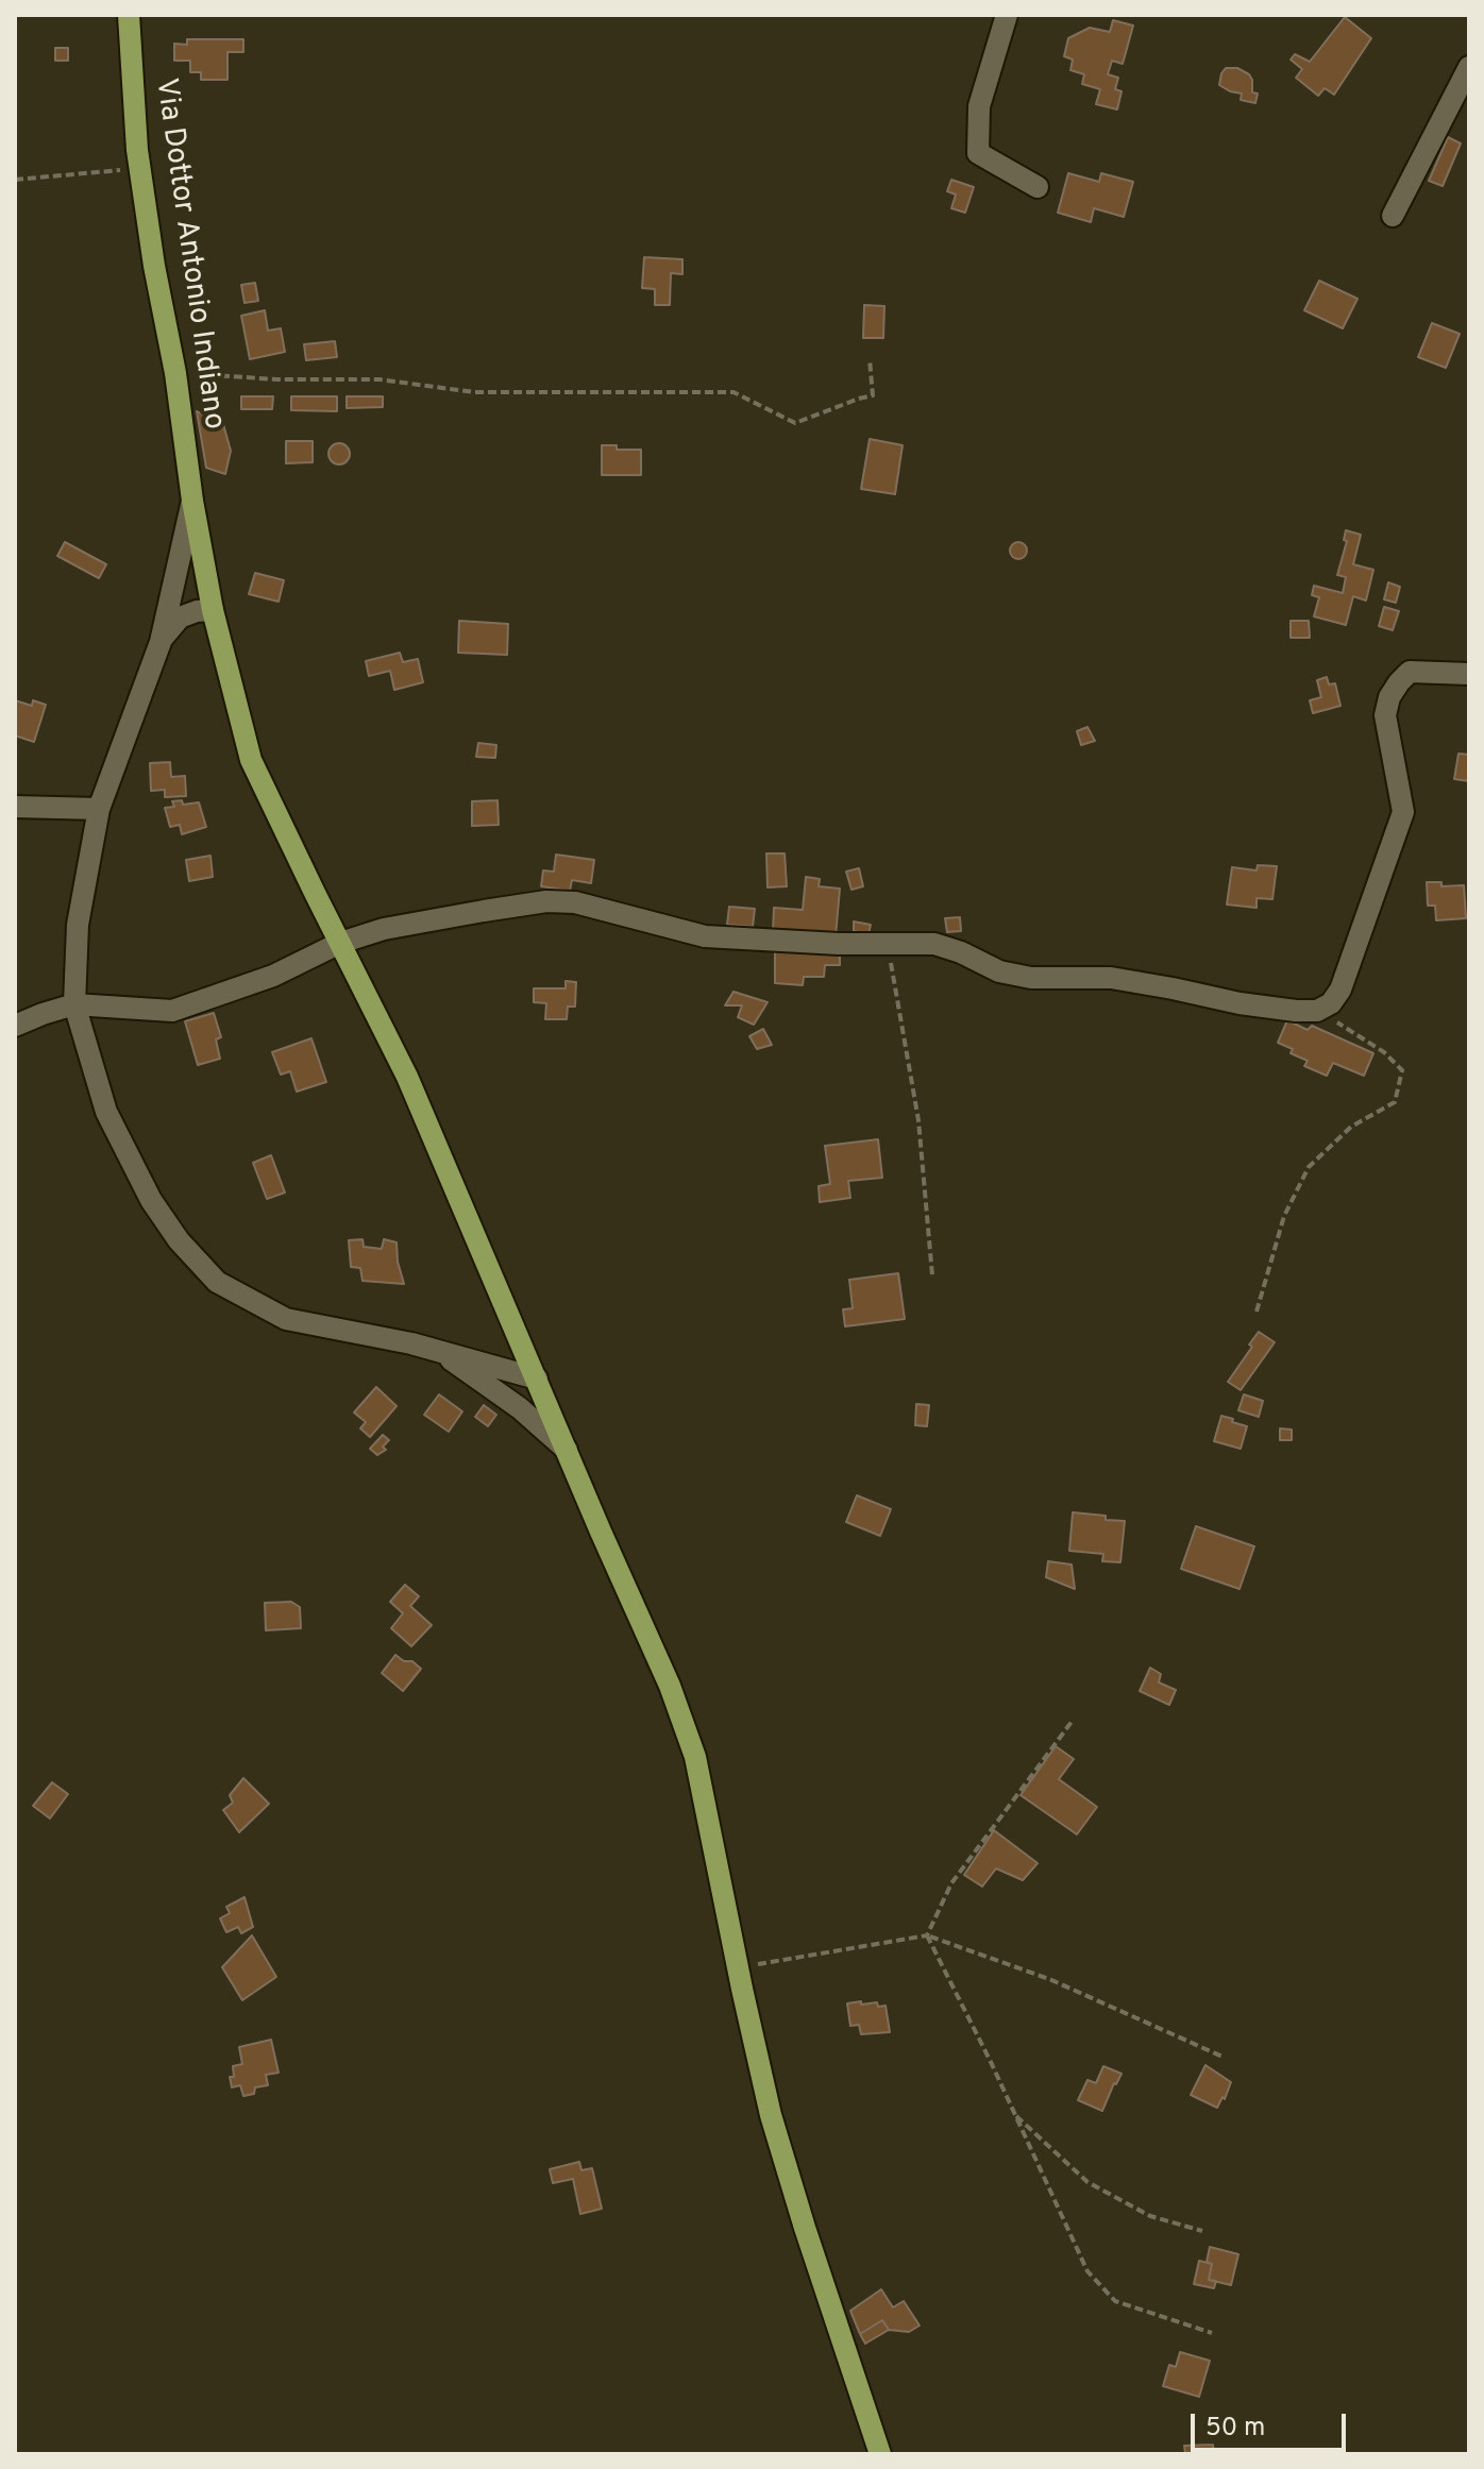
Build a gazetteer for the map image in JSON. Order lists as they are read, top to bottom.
{
  "streets": {
    "main road": ["Via Dottor Antonio Indiano"]
  },
  "scale_bar": "50 m"
}
